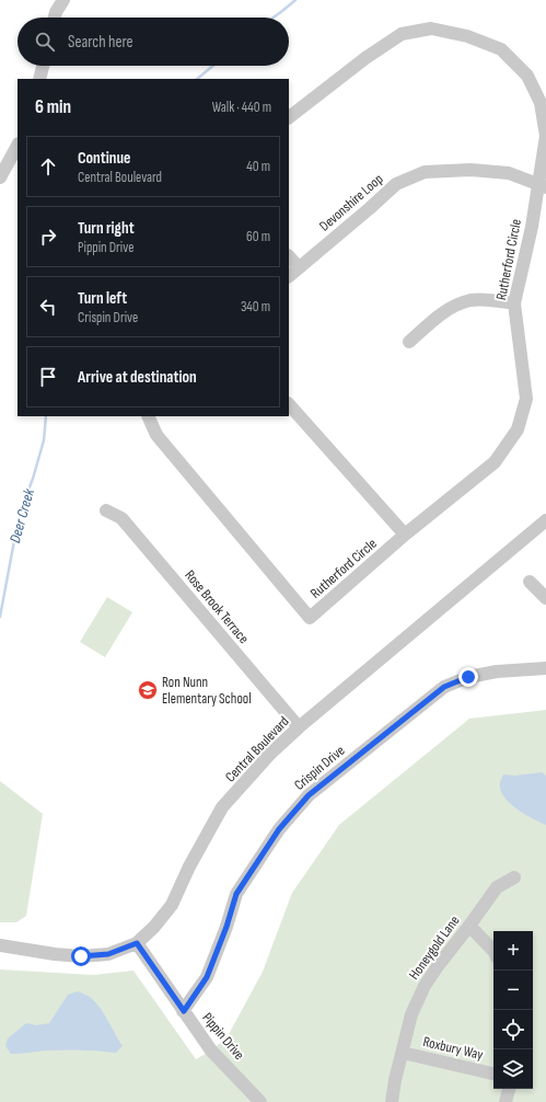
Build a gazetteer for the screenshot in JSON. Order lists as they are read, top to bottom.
{
  "streets": {
    "street": [
      "Devonshire Loop",
      "Rutherford Circle",
      "Rose Brook Terrace",
      "Central Boulevard",
      "Crispin Drive",
      "Honeygold Lane",
      "Pippin Drive",
      "Roxbury Way"
    ]
  },
  "crossings": [
    ["Devonshire Loop", "Rutherford Circle"],
    ["Rose Brook Terrace", "Central Boulevard"],
    ["Central Boulevard", "Pippin Drive"],
    ["Crispin Drive", "Pippin Drive"],
    ["Honeygold Lane", "Roxbury Way"]
  ],
  "water": ["Deer Creek"],
  "places": {
    "school or university": ["Ron Nunn Elementary School"]
  },
  "page": {
    "search": "Search here",
    "heading": ["6 min", "Walk · 440 m"],
    "list": [
      ["Continue", "Central Boulevard", "40 m"],
      ["Turn right", "Pippin Drive", "60 m"],
      ["Turn left", "Crispin Drive", "340 m"],
      "Arrive at destination"
    ],
    "map_buttons": ["+", "−"]
  }
}
